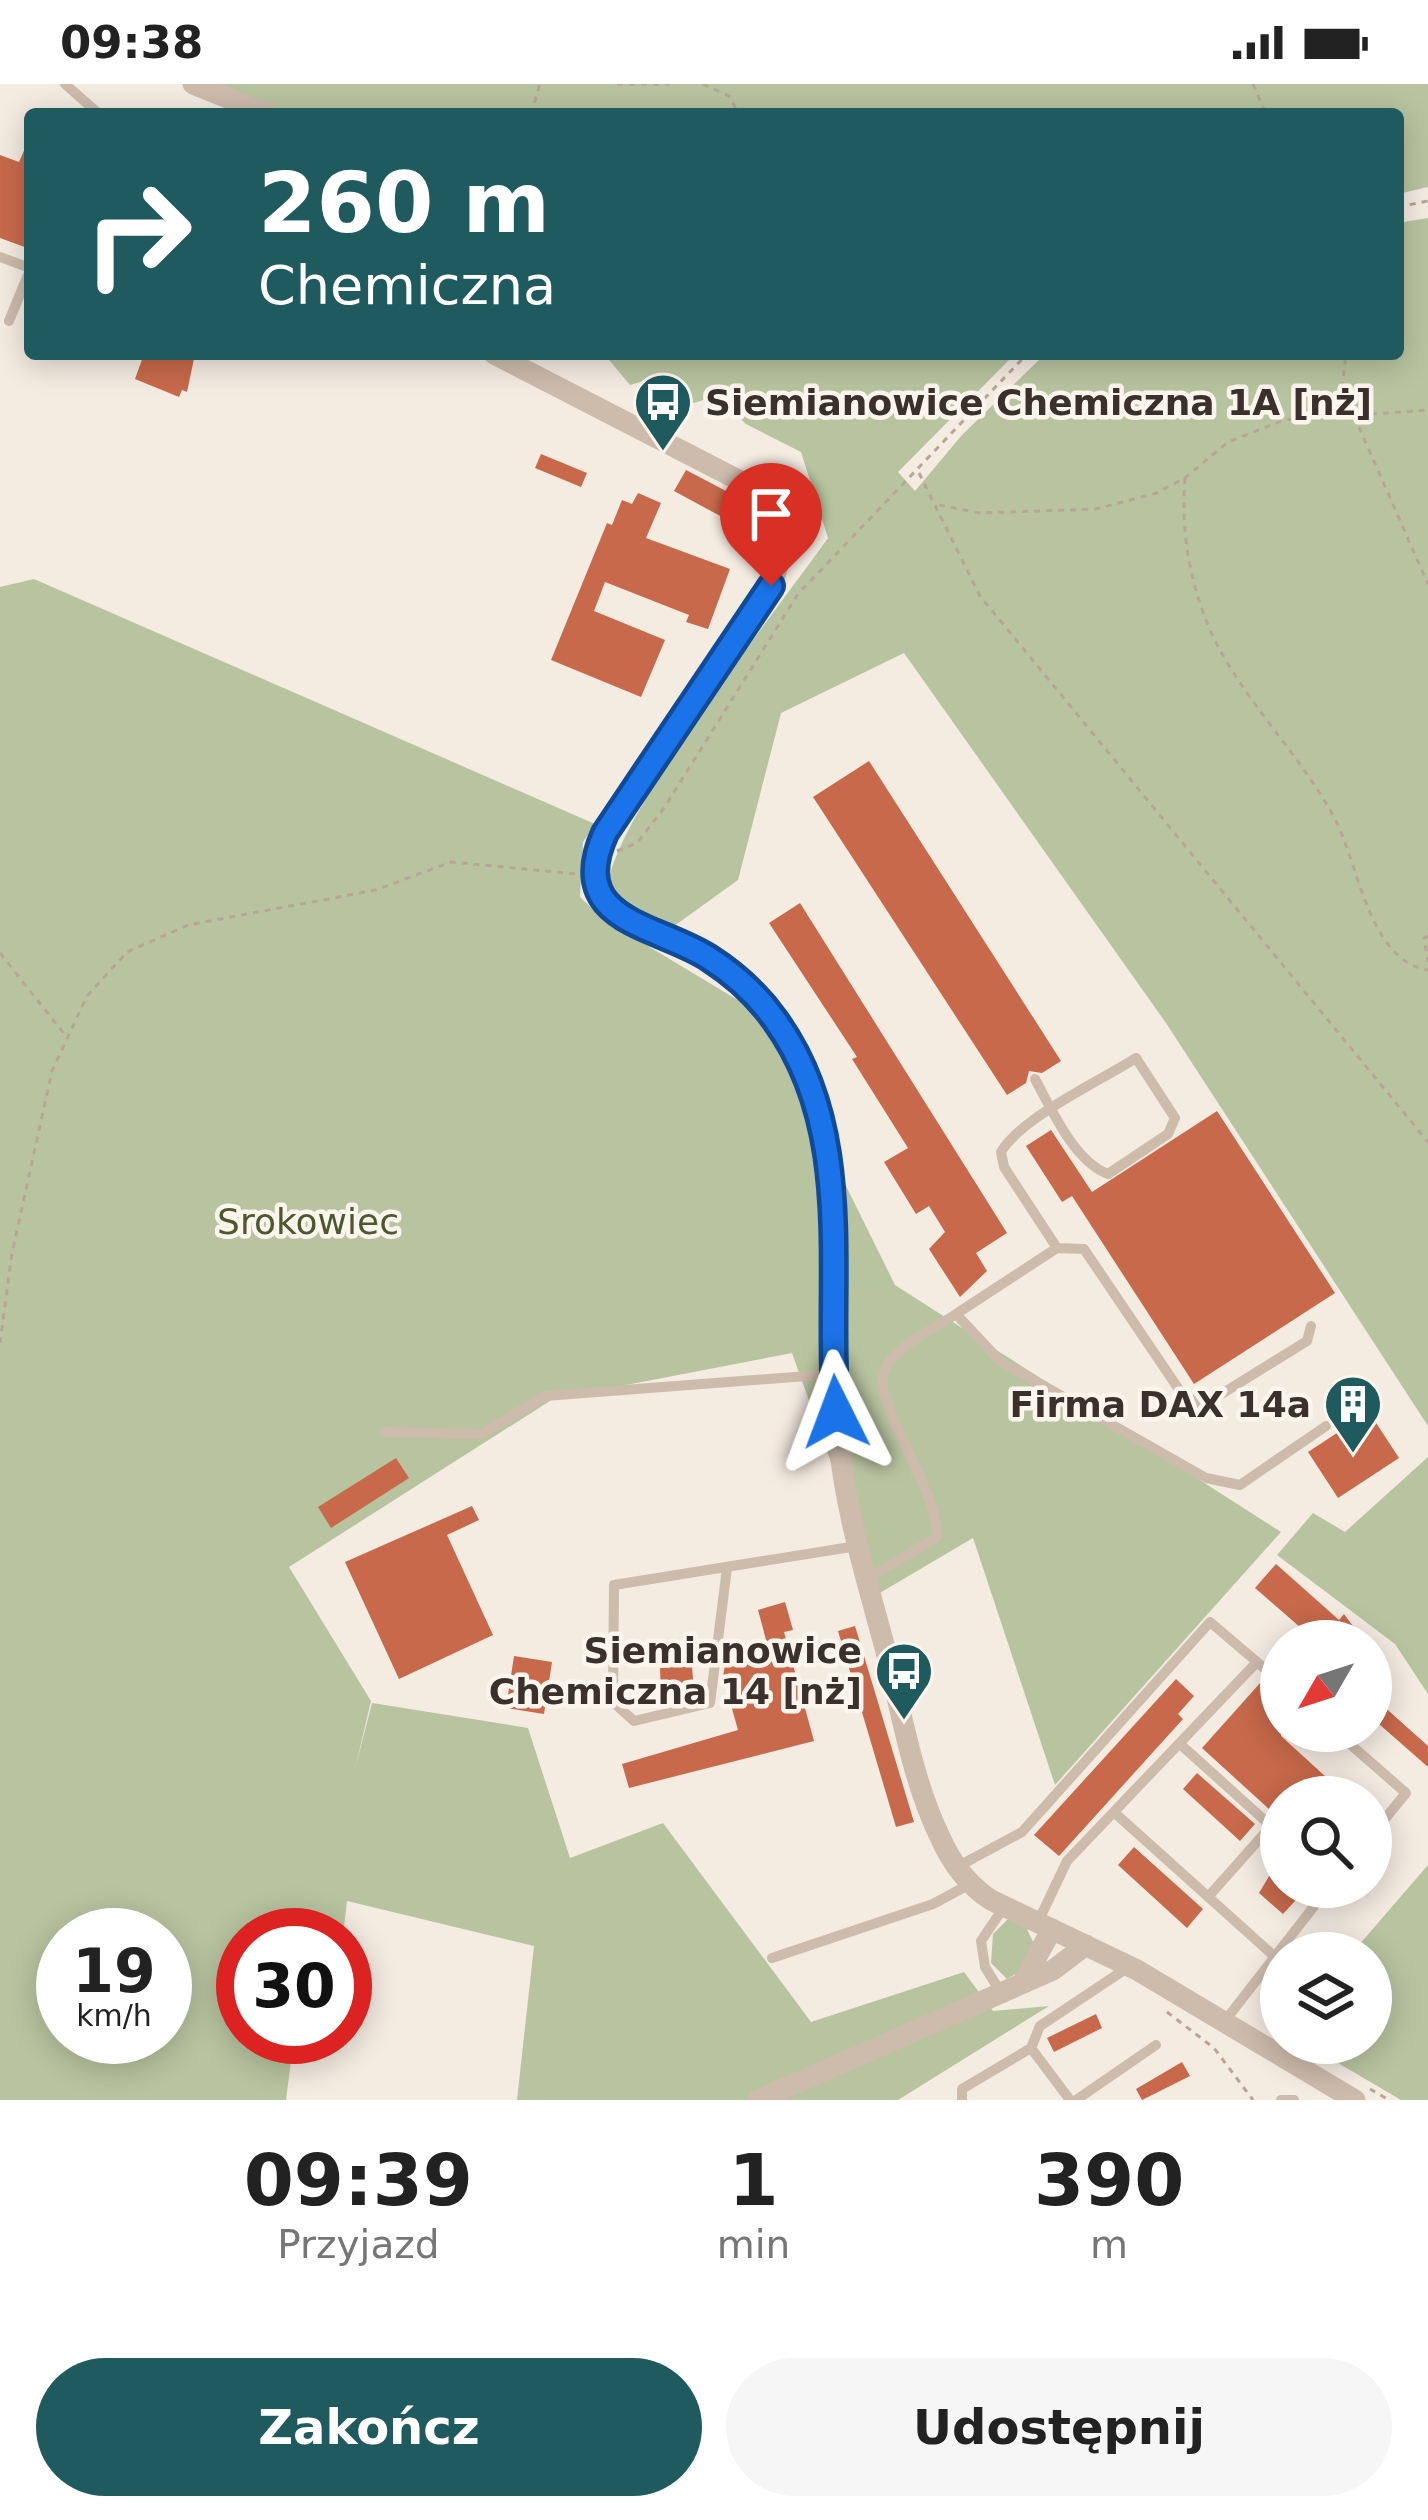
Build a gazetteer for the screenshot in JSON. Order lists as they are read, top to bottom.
{
  "parks": ["Srokowiec"],
  "places": {
    "bus stop": ["Siemianowice Chemiczna 1A [nż]", "Siemianowice Chemiczna 14 [nż]"],
    "building": ["Firma DAX 14a"]
  },
  "north": "bottom left",
  "page": {
    "status": "09:38",
    "turn": ["260 m", "Chemiczna"],
    "speed": "19 km/h",
    "limit": "30",
    "eta": [
      "09:39",
      "Przyjazd",
      "1",
      "min",
      "390",
      "m"
    ],
    "buttons": ["Zakończ", "Udostępnij"]
  }
}
